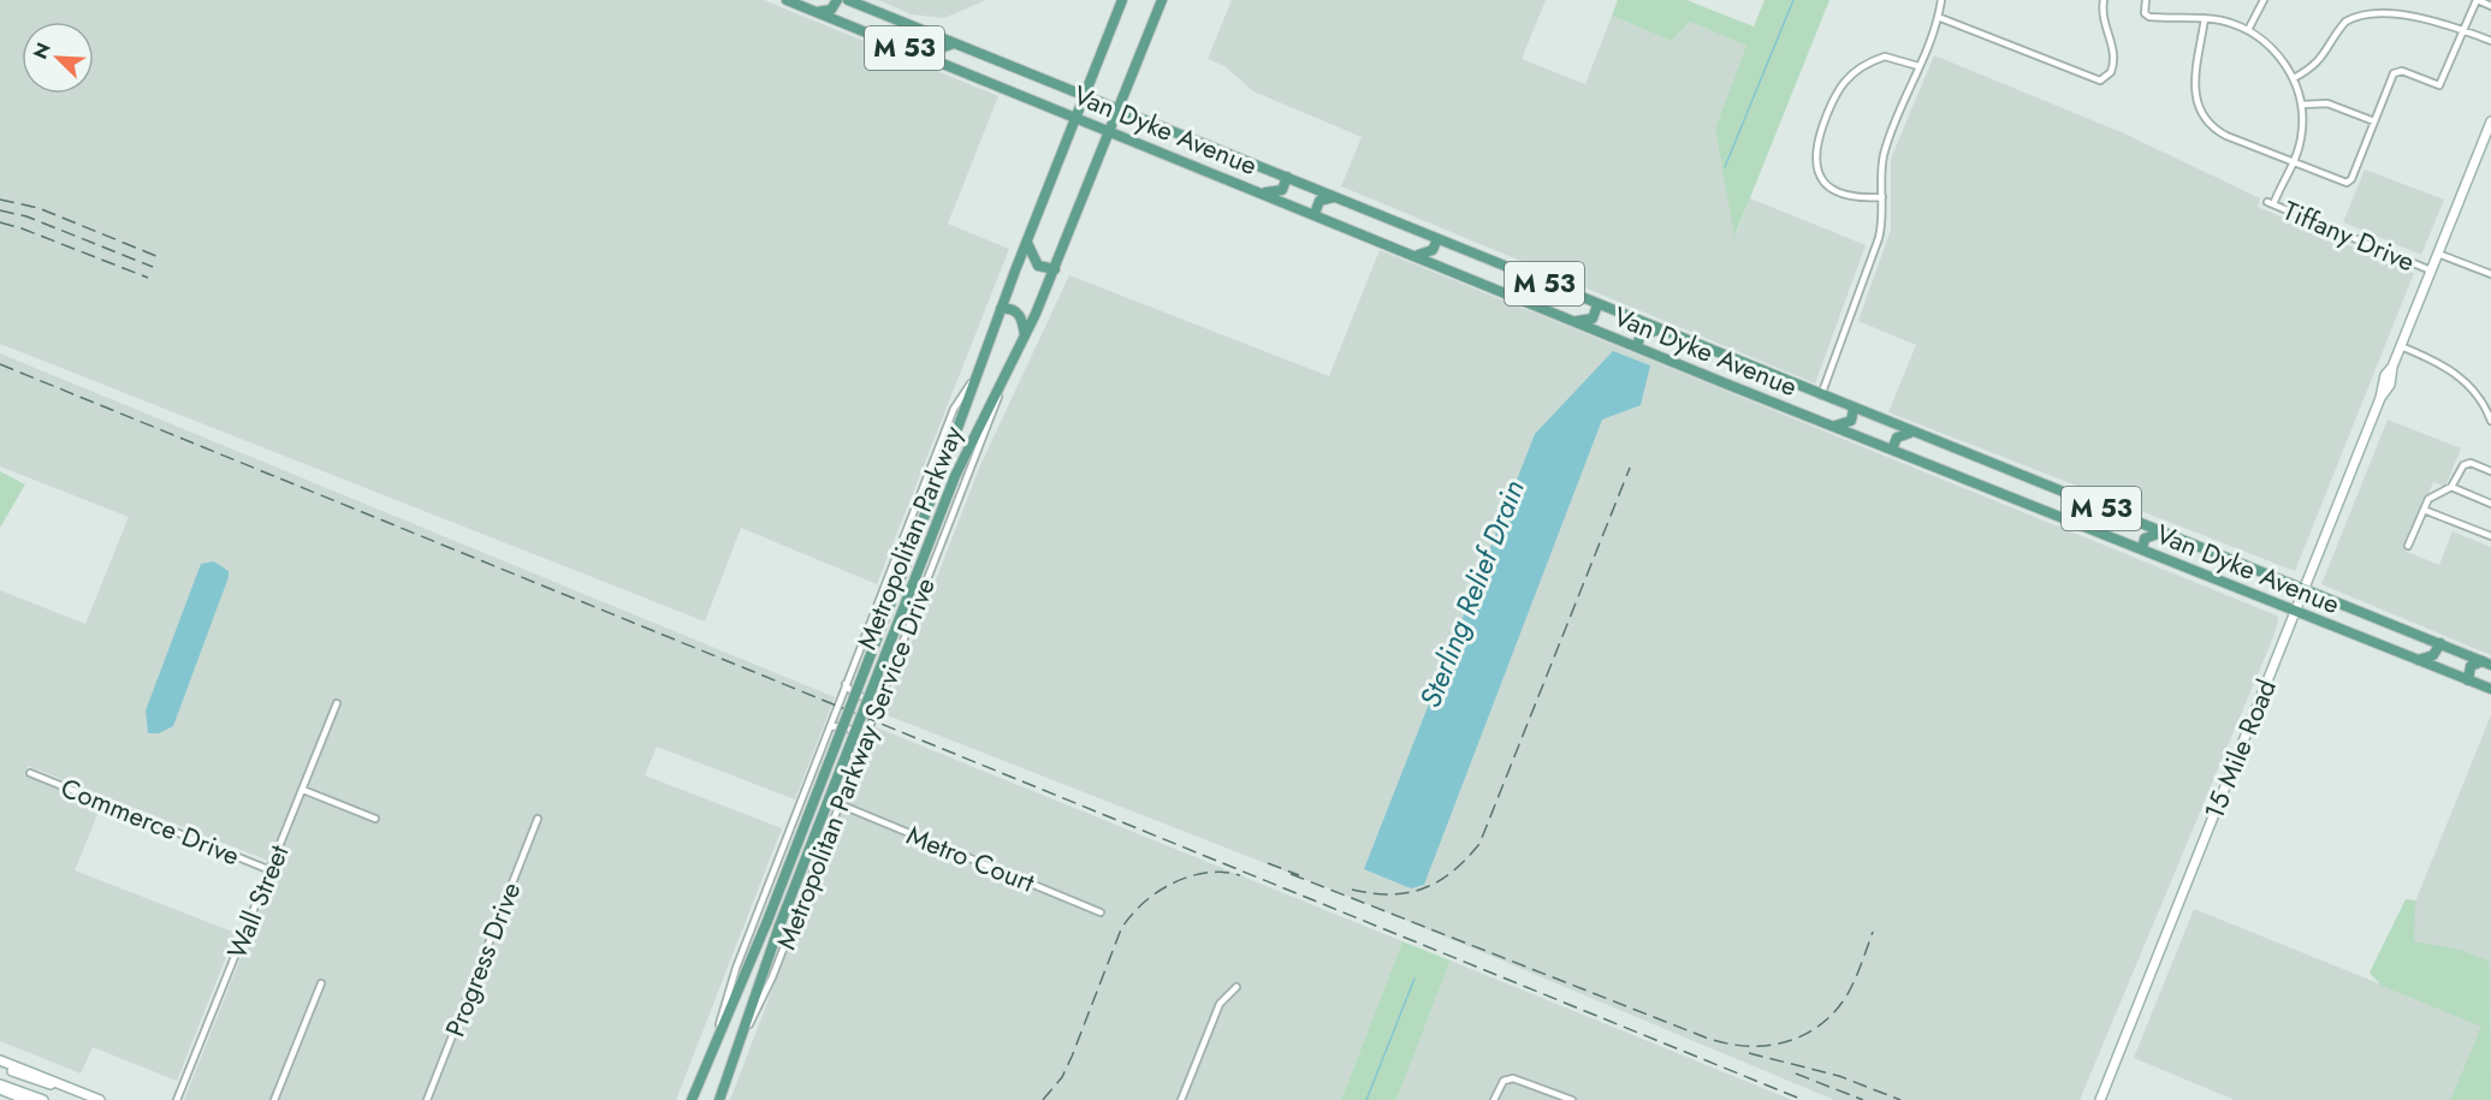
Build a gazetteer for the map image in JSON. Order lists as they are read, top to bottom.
{
  "streets": {
    "main road": [
      "M 53",
      "Van Dyke Avenue",
      "Metropolitan Parkway",
      "15 Mile Road"
    ],
    "street": [
      "Tiffany Drive",
      "Metropolitan Parkway Service Drive",
      "Commerce Drive",
      "Metro Court",
      "Wall Street",
      "Progress Drive"
    ]
  },
  "crossings": [
    ["Van Dyke Avenue", "Metropolitan Parkway"],
    ["Van Dyke Avenue", "15 Mile Road"],
    ["Tiffany Drive", "15 Mile Road"],
    ["Metropolitan Parkway", "Metropolitan Parkway Service Drive"],
    ["Metropolitan Parkway Service Drive", "Metro Court"],
    ["Commerce Drive", "Wall Street"]
  ],
  "water": ["Sterling Relief Drain"],
  "north": "top left"
}
